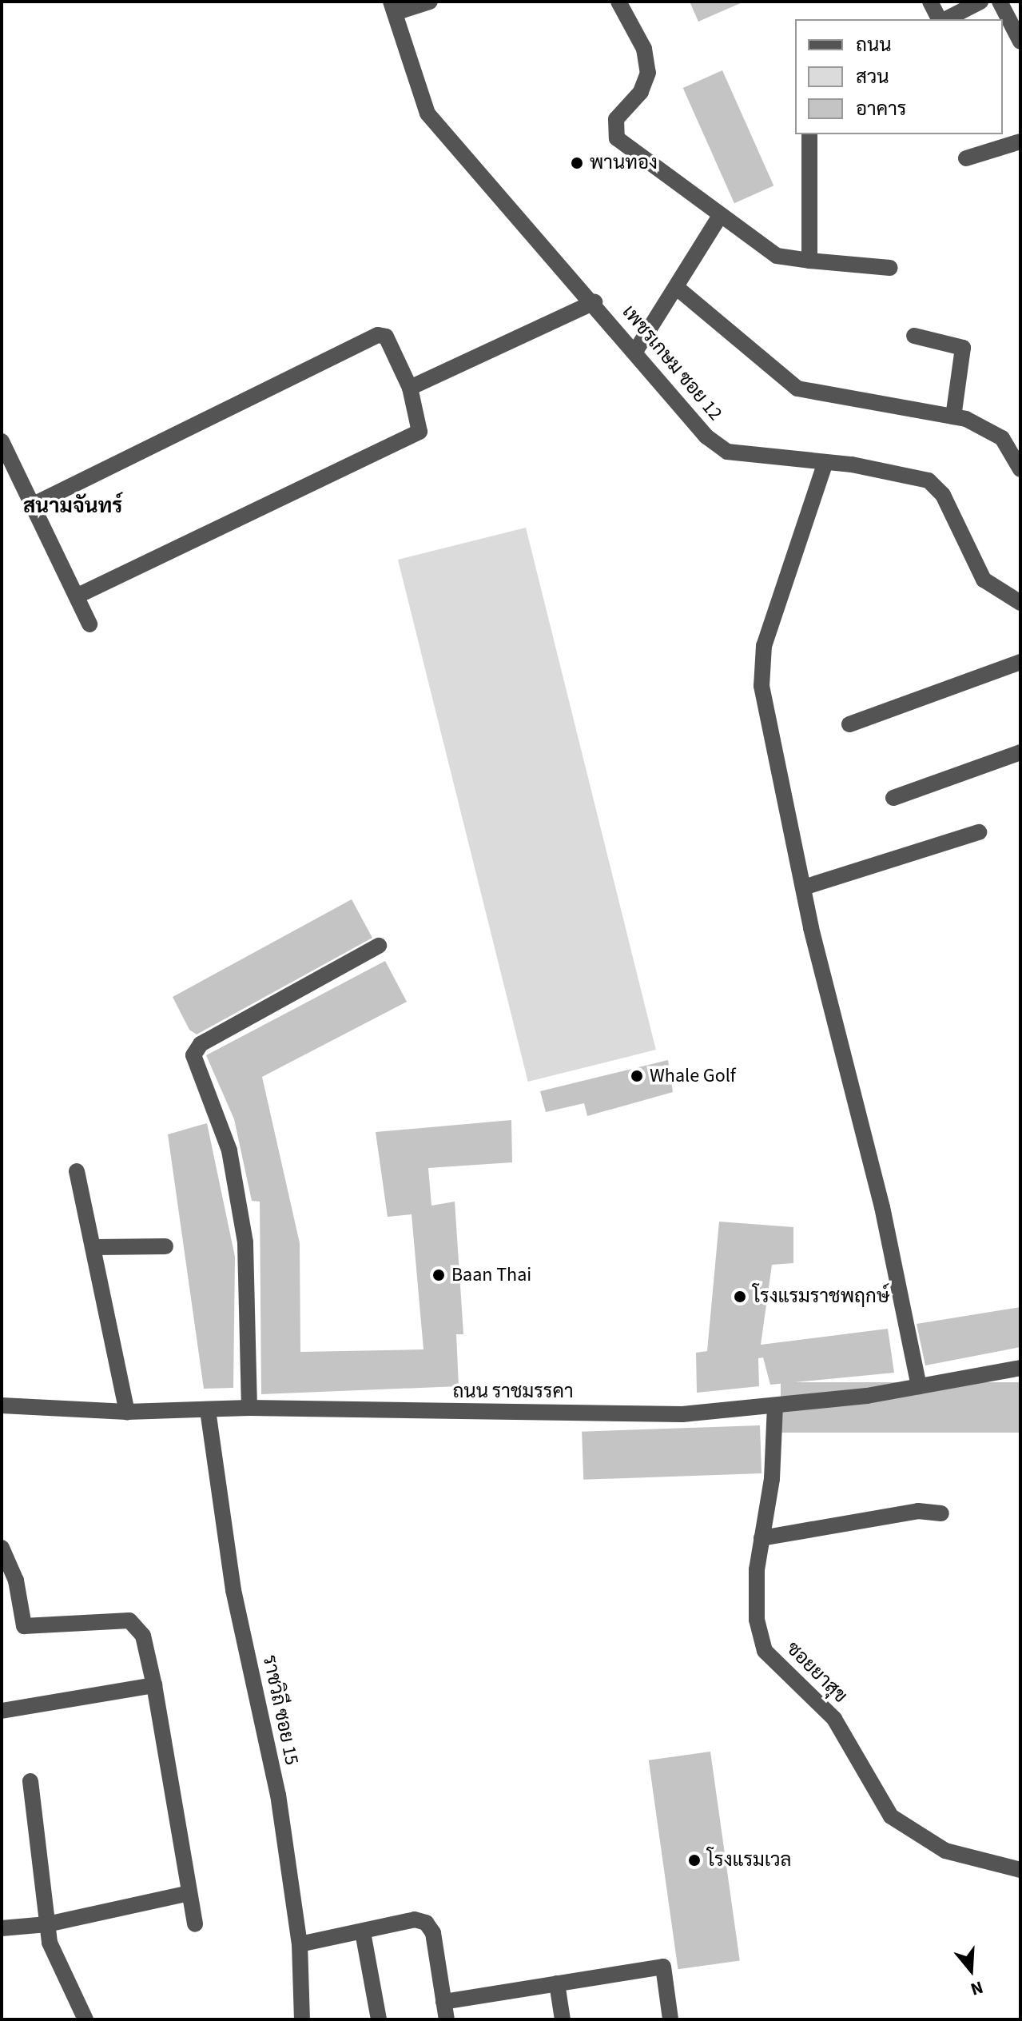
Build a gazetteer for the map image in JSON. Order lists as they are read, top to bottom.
{
  "streets": {
    "street": [
      "เพชรเกษม ซอย 12",
      "ถนน ราชมรรคา",
      "ซอยยาสุข",
      "ราชวิถี ซอย 15"
    ]
  },
  "crossings": [
    ["ถนน ราชมรรคา", "ซอยยาสุข"],
    ["ถนน ราชมรรคา", "ราชวิถี ซอย 15"]
  ],
  "districts": ["สนามจันทร์"],
  "places": [
    "พานทอง",
    "Whale Golf",
    "Baan Thai",
    "โรงแรมราชพฤกษ์",
    "โรงแรมเวล"
  ],
  "legend": ["ถนน", "สวน", "อาคาร"],
  "north": "bottom"
}
